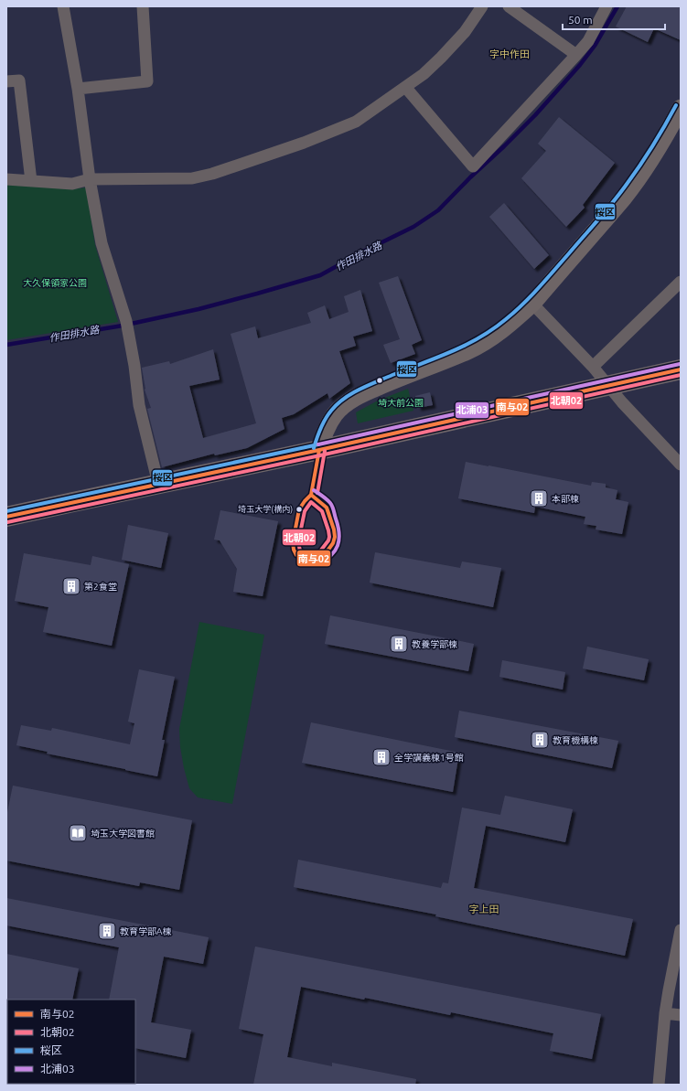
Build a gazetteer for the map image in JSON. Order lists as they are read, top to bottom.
{
  "districts": ["字中作田", "字上田"],
  "water": ["作田排水路"],
  "parks": ["大久保領家公園", "埼大前公園"],
  "places": {
    "building": [
      "本部棟",
      "第2食堂",
      "教養学部棟",
      "教育機構棟",
      "全学講義棟1号館",
      "教育学部A棟"
    ],
    "other": ["埼玉大学(構内)"],
    "library": ["埼玉大学図書館"]
  },
  "lines": [
    "transit line 桜区",
    "transit line 北浦03",
    "transit line 南与02",
    "transit line 北朝02"
  ],
  "legend": [
    "南与02",
    "北朝02",
    "桜区",
    "北浦03"
  ],
  "scale_bar": "50 m"
}
